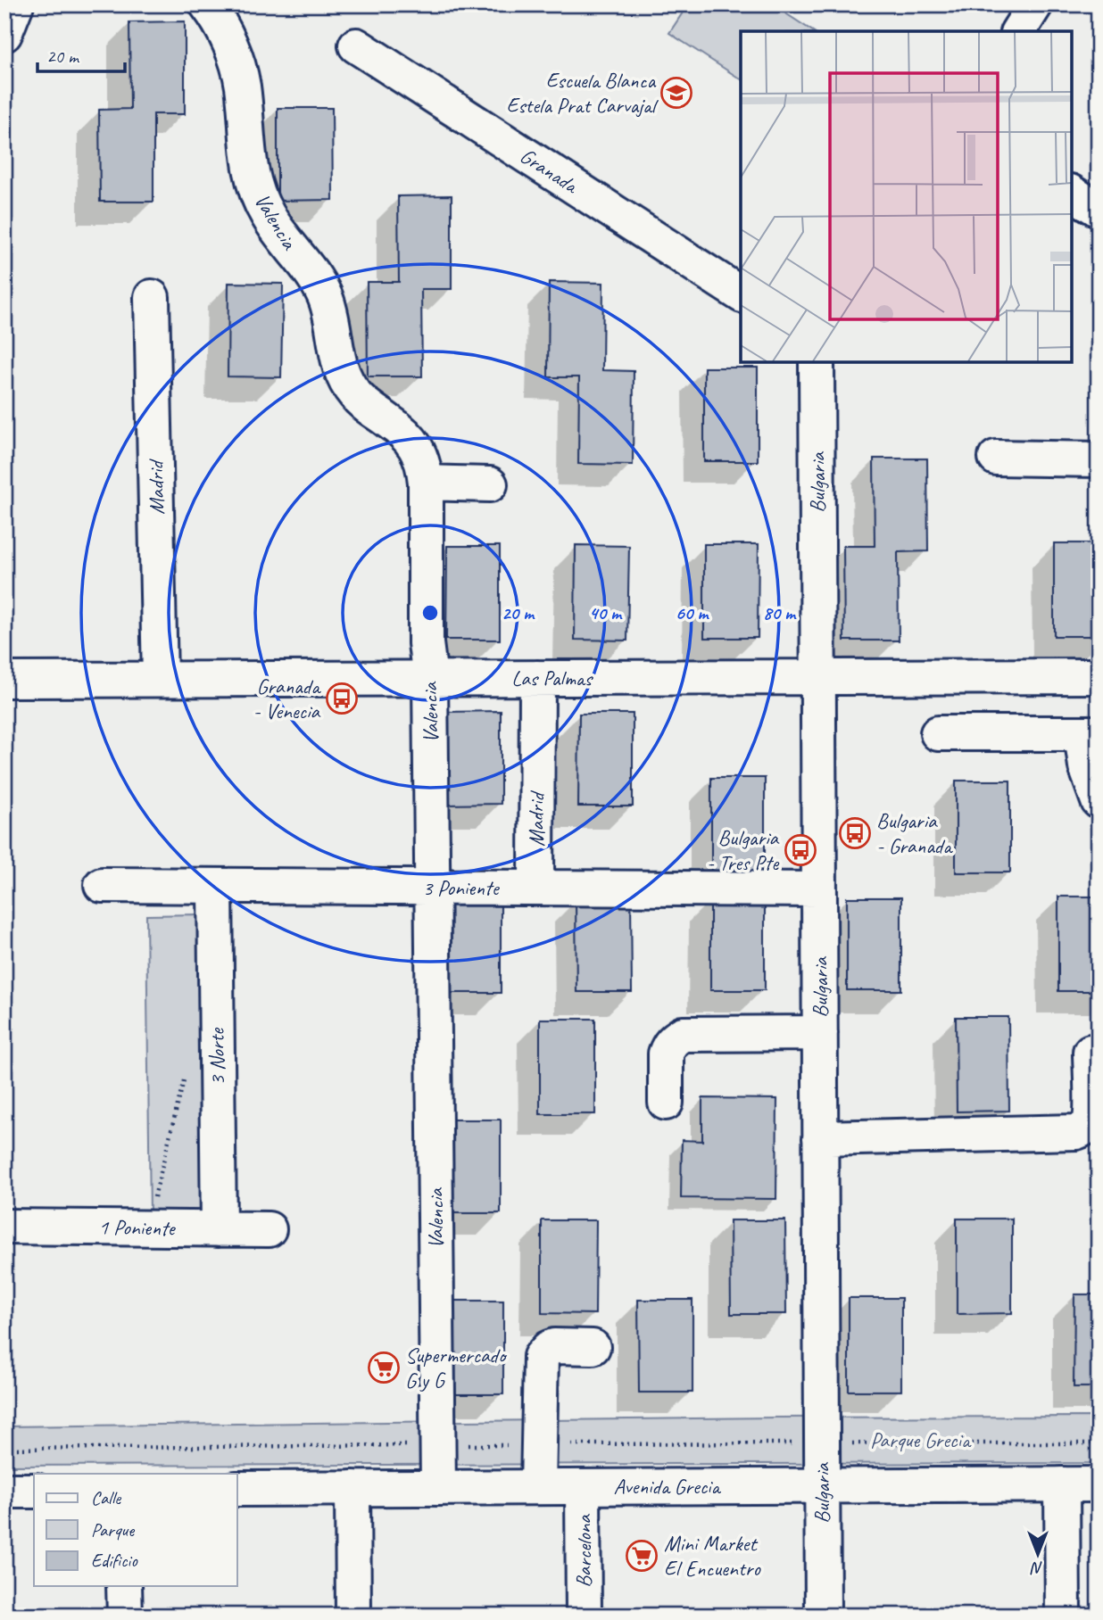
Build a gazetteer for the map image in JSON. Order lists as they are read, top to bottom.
{
  "streets": {
    "street": [
      "Granada",
      "Valencia",
      "Bulgaria",
      "Madrid",
      "Las Palmas",
      "3 Poniente",
      "3 Norte",
      "1 Poniente",
      "Avenida Grecia",
      "Barcelona"
    ]
  },
  "crossings": [
    ["Valencia", "Las Palmas"],
    ["Valencia", "3 Poniente"],
    ["Valencia", "Avenida Grecia"],
    ["Bulgaria", "Las Palmas"],
    ["Bulgaria", "3 Poniente"],
    ["Bulgaria", "Avenida Grecia"],
    ["Madrid", "Las Palmas"],
    ["Madrid", "3 Poniente"],
    ["3 Poniente", "3 Norte"],
    ["3 Norte", "1 Poniente"],
    ["Avenida Grecia", "Barcelona"]
  ],
  "parks": ["Parque Grecia"],
  "places": {
    "school or university": ["Escuela Blanca Estela Prat Carvajal"],
    "bus stop": ["Granada - Venecia", "Bulgaria - Granada", "Bulgaria - Tres Pte"],
    "supermarket": ["Supermercado G y G", "Mini Market El Encuentro"]
  },
  "legend": ["Calle", "Parque", "Edificio"],
  "scale_bar": "20 m",
  "north": "bottom",
  "rings": [
    "20 m",
    "40 m",
    "60 m",
    "80 m"
  ]
}
